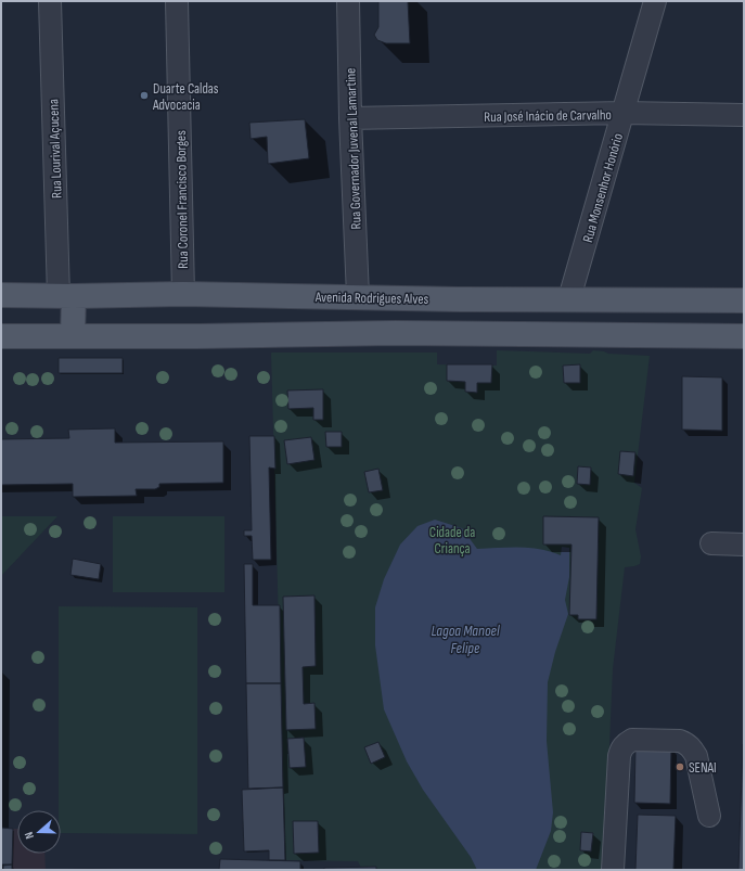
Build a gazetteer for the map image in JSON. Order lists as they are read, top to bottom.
{
  "streets": {
    "main road": ["Avenida Rodrigues Alves"],
    "street": [
      "Rua José Inácio de Carvalho",
      "Rua Lourival Açucena",
      "Rua Governador Juvenal Lamartine",
      "Rua Monsenhor Honório",
      "Rua Coronel Francisco Borges"
    ]
  },
  "crossings": [
    ["Rua José Inácio de Carvalho", "Rua Governador Juvenal Lamartine"],
    ["Rua José Inácio de Carvalho", "Rua Monsenhor Honório"],
    ["Rua Lourival Açucena", "Avenida Rodrigues Alves"],
    ["Rua Governador Juvenal Lamartine", "Avenida Rodrigues Alves"],
    ["Rua Monsenhor Honório", "Avenida Rodrigues Alves"],
    ["Rua Coronel Francisco Borges", "Avenida Rodrigues Alves"]
  ],
  "water": ["Lagoa Manoel Felipe"],
  "parks": ["Cidade da Criança"],
  "places": ["Duarte Caldas Advocacia", "SENAI"],
  "north": "left"
}
